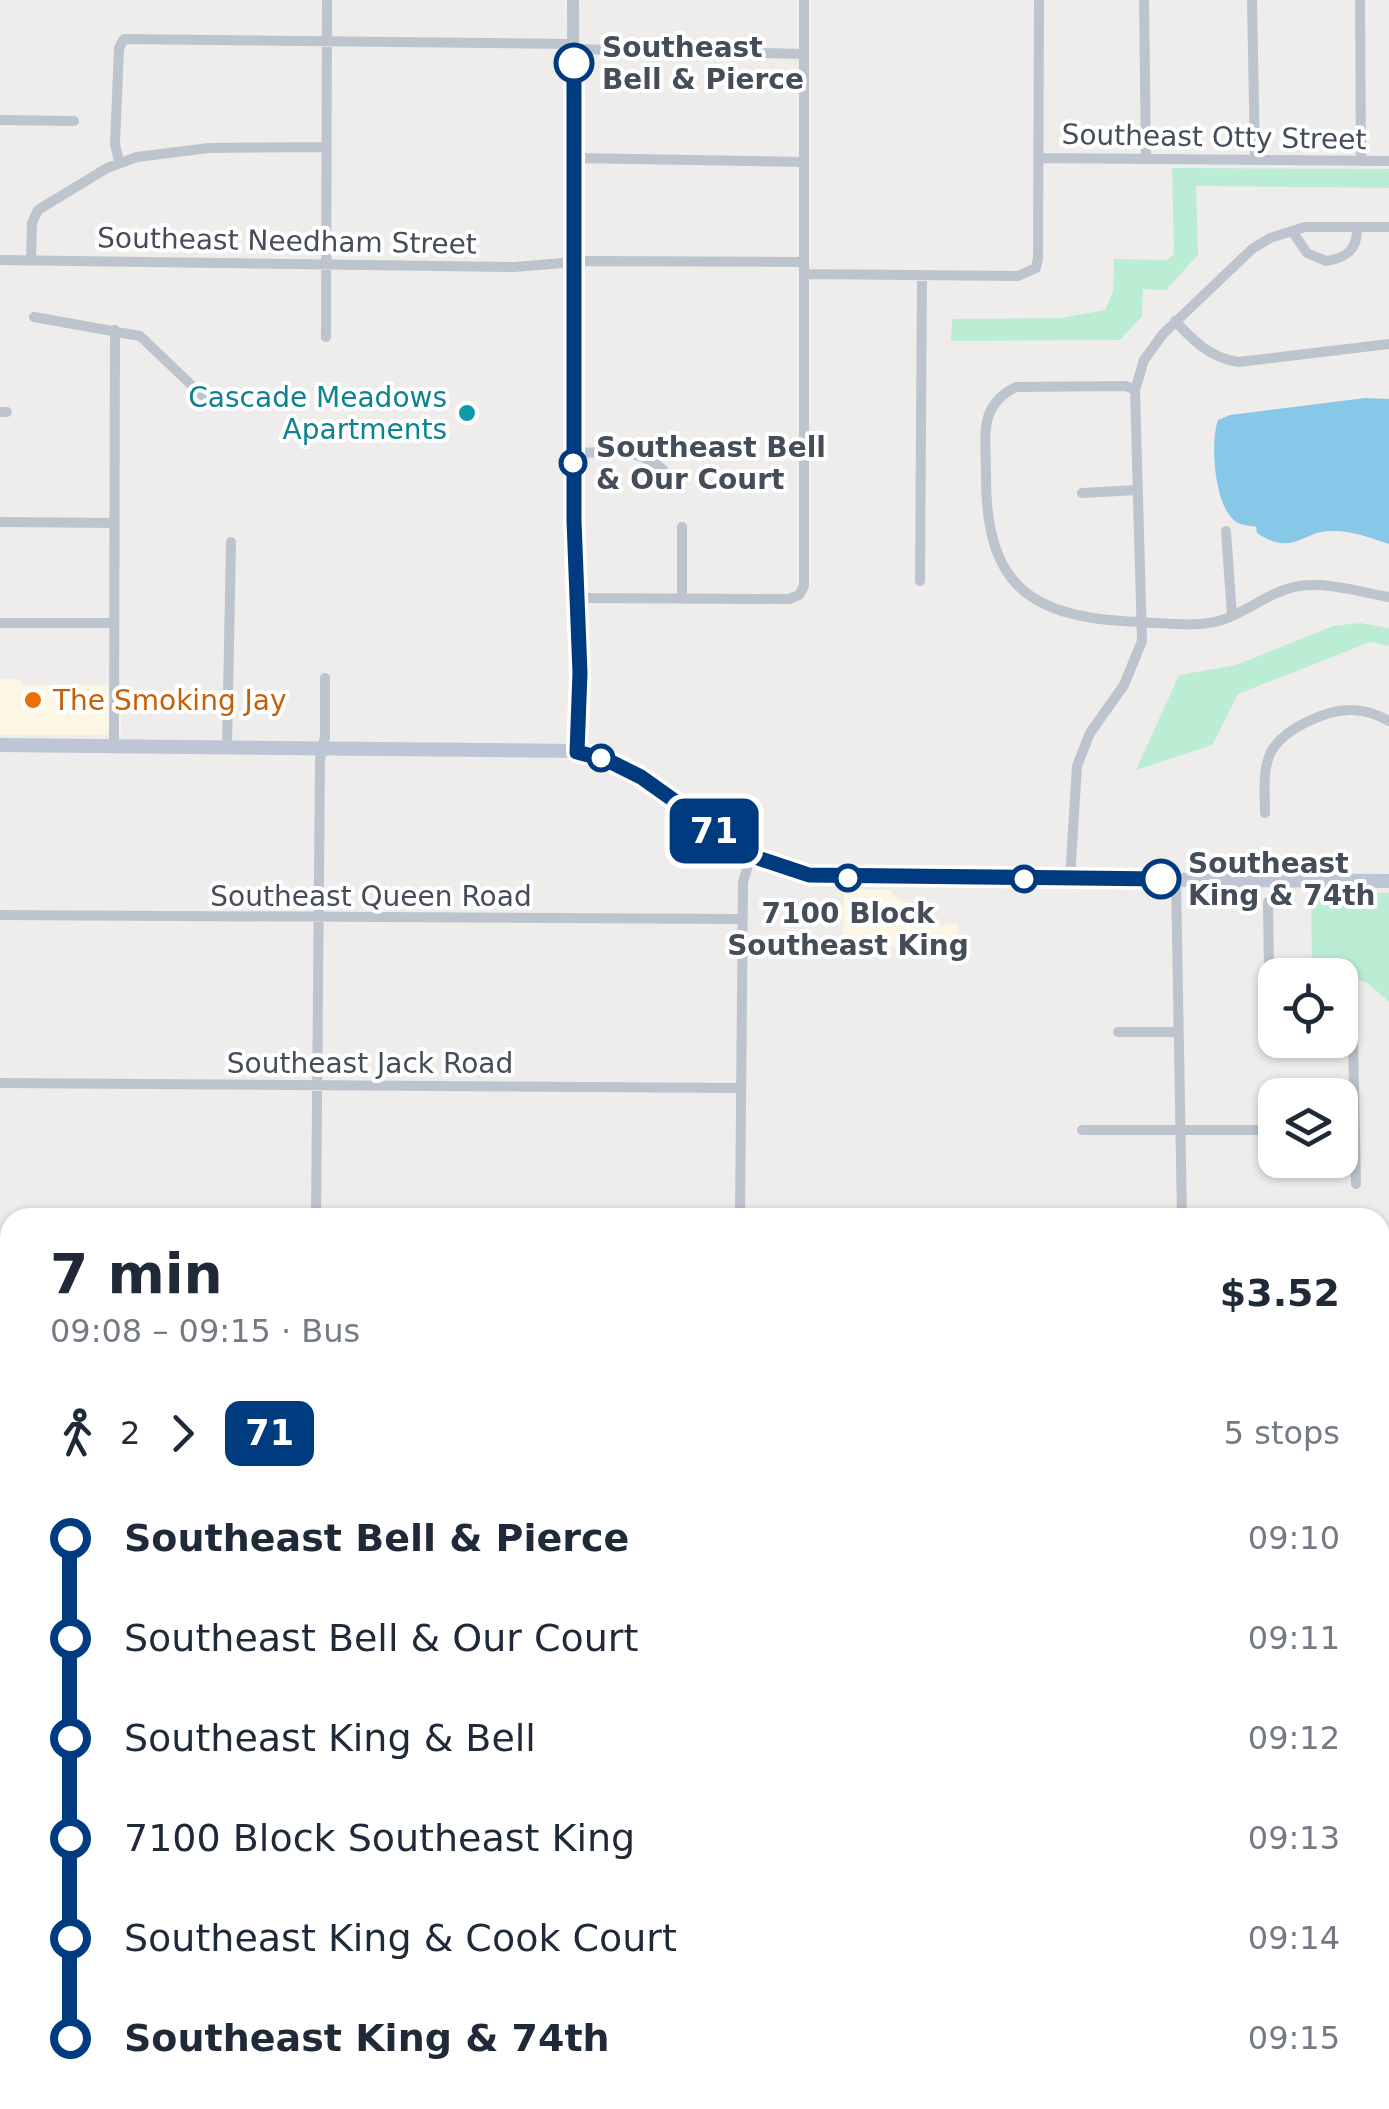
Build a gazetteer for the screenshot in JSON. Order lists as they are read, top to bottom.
{
  "streets": {
    "street": [
      "Southeast Otty Street",
      "Southeast Needham Street",
      "Southeast Queen Road",
      "Southeast Jack Road"
    ]
  },
  "crossings": [
    ["Southeast Otty Street", "Southeast Needham Street"]
  ],
  "places": [
    "Southeast Bell & Pierce",
    "Cascade Meadows Apartments",
    "Southeast Bell & Our Court",
    "The Smoking Jay",
    "7100 Block Southeast King",
    "Southeast King & 74th"
  ],
  "lines": ["bus line 71"],
  "page": {
    "on_map": "71",
    "heading": ["7 min", "09:08 – 09:15 · Bus", "$3.52"],
    "legs": ["2", "71", "5 stops"],
    "list": [
      {
        "name": "Southeast Bell & Pierce",
        "value": "09:10"
      },
      {
        "name": "Southeast Bell & Our Court",
        "value": "09:11"
      },
      {
        "name": "Southeast King & Bell",
        "value": "09:12"
      },
      {
        "name": "7100 Block Southeast King",
        "value": "09:13"
      },
      {
        "name": "Southeast King & Cook Court",
        "value": "09:14"
      },
      {
        "name": "Southeast King & 74th",
        "value": "09:15"
      }
    ]
  }
}
